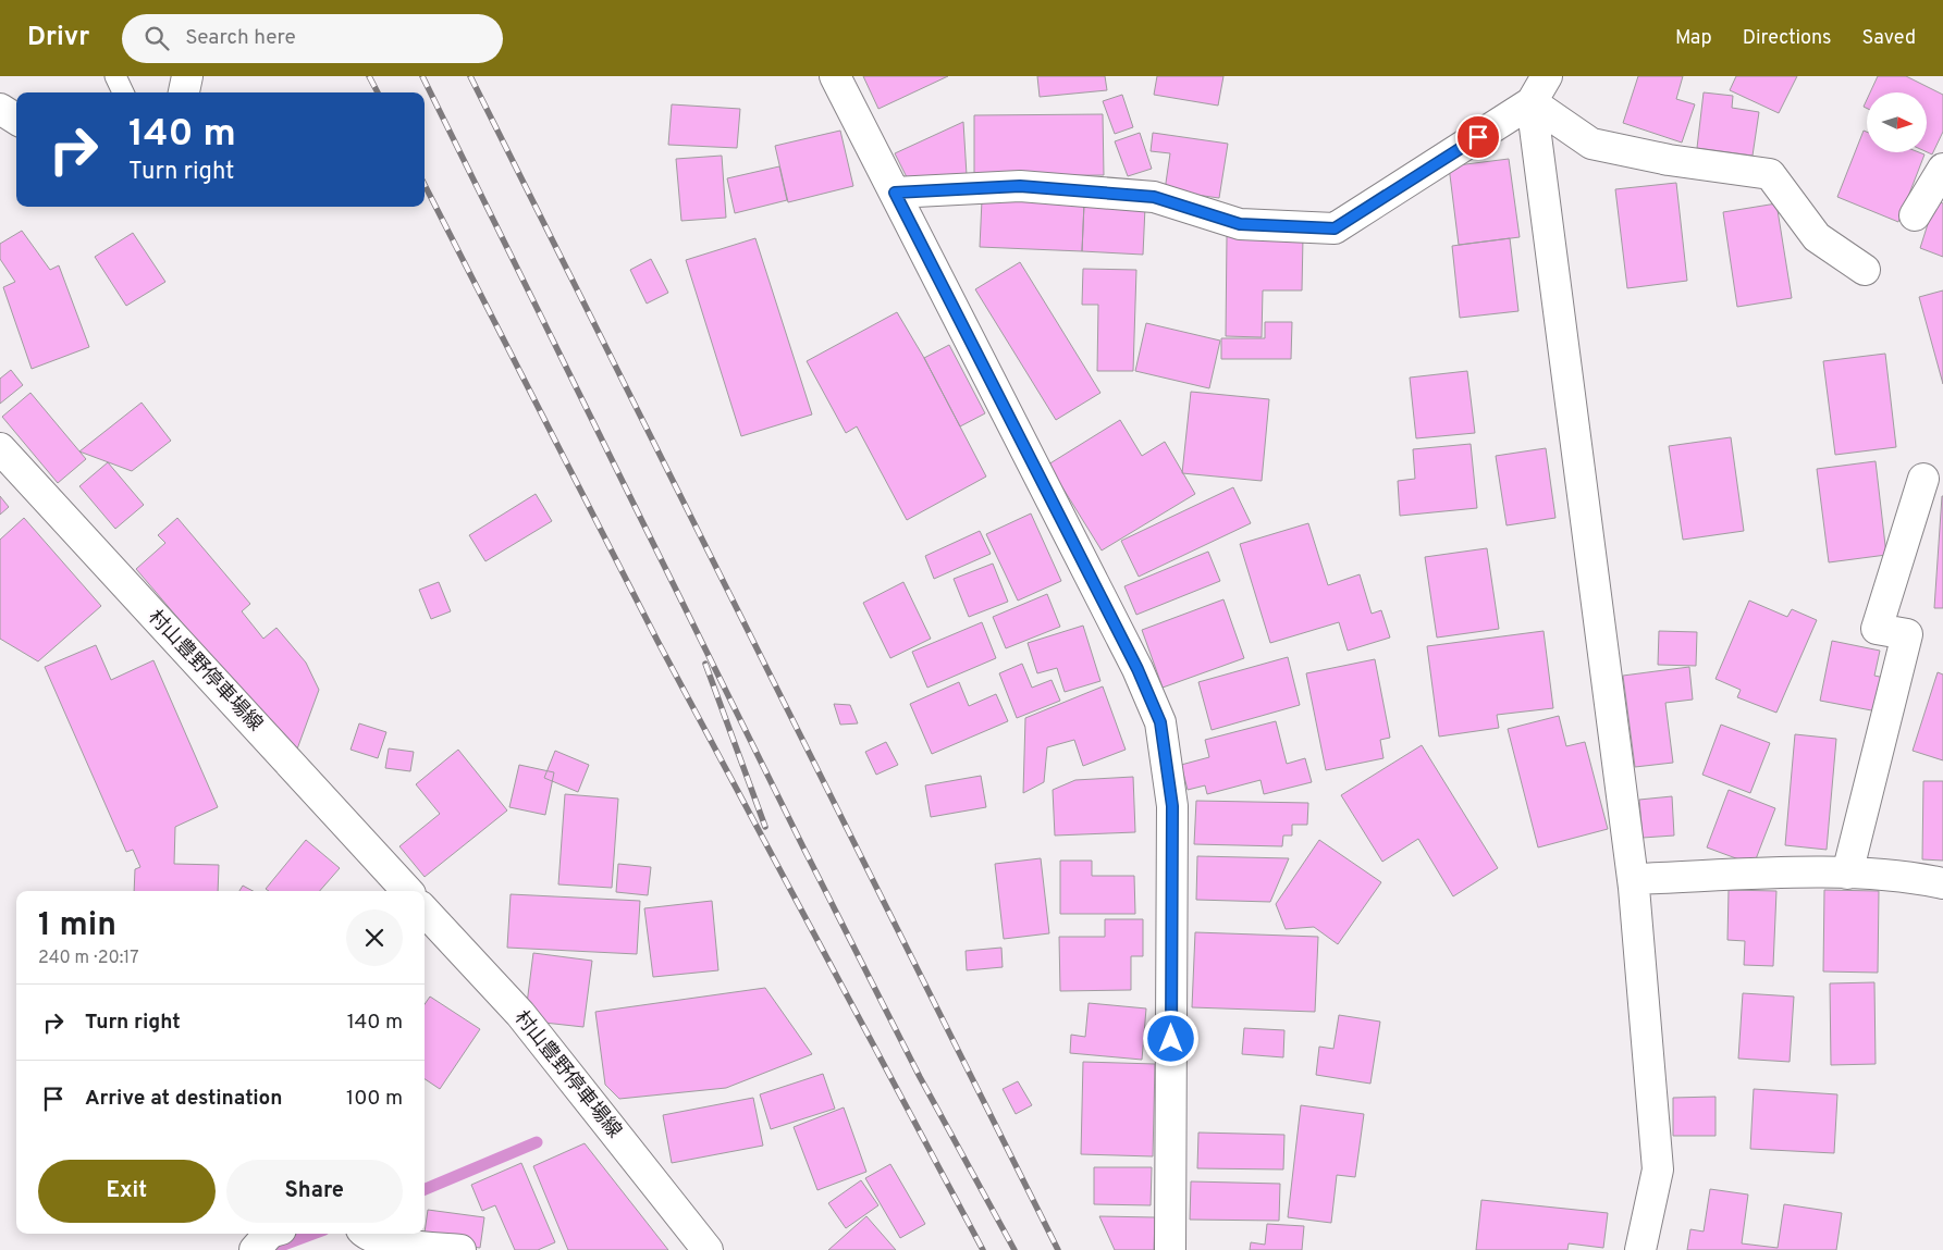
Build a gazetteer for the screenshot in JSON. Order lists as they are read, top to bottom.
{
  "streets": {
    "street": ["村山豊野停車場線"]
  },
  "north": "right",
  "page": {
    "header": "Drivr",
    "search": "Search here",
    "nav": ["Map", "Directions", "Saved"],
    "turn": ["140 m", "Turn right"],
    "heading": ["1 min", "240 m · 20:17"],
    "list": [
      {
        "name": "Turn right",
        "value": "140 m"
      },
      {
        "name": "Arrive at destination",
        "value": "100 m"
      }
    ],
    "buttons": ["Exit", "Share"]
  }
}
